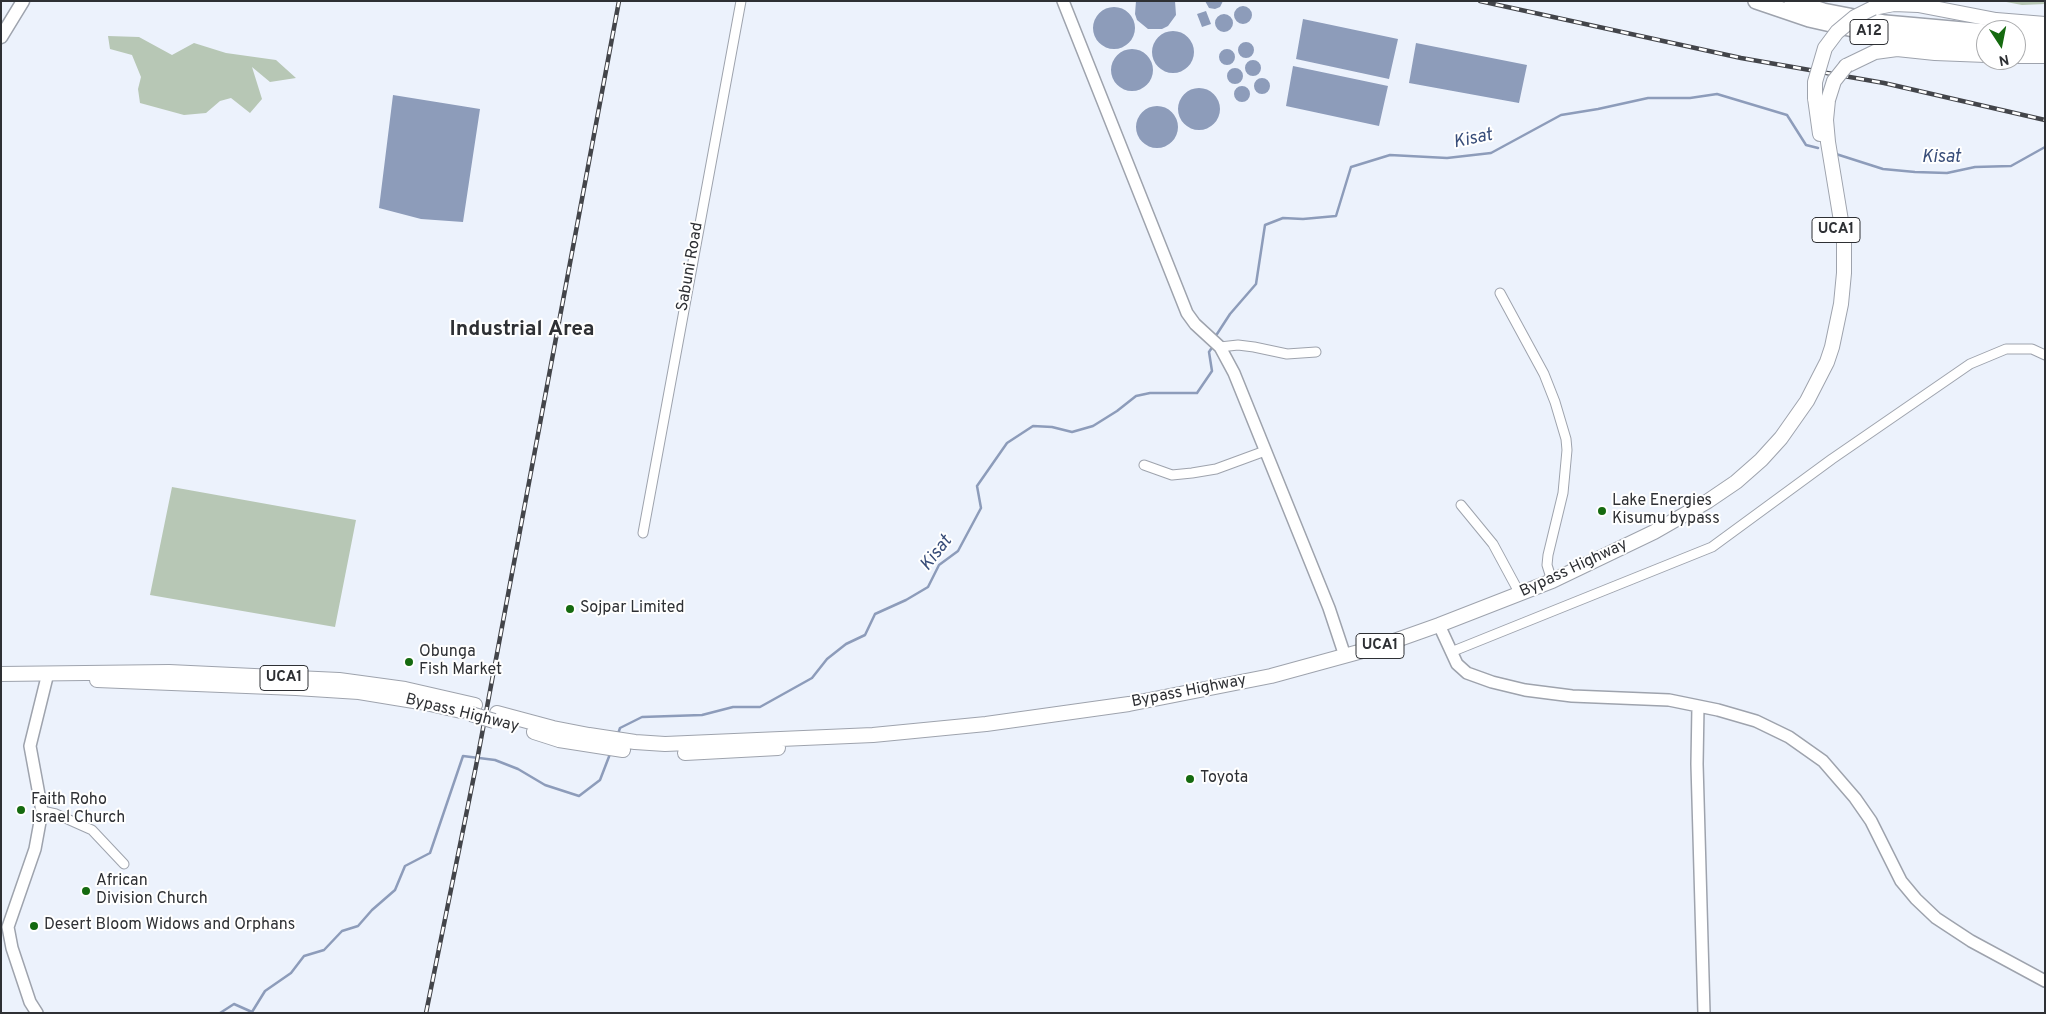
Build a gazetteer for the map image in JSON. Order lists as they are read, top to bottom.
{
  "streets": {
    "highway": ["A12"],
    "main road": ["UCA1", "Bypass Highway"],
    "street": ["Sabuni Road"]
  },
  "crossings": [
    ["UCA1", "Bypass Highway"]
  ],
  "districts": ["Industrial Area"],
  "water": ["Kisat"],
  "places": [
    "Lake Energies Kisumu bypass",
    "Sojpar Limited",
    "Obunga Fish Market",
    "Toyota",
    "Faith Roho Israel Church",
    "African Division Church",
    "Desert Bloom Widows and Orphans"
  ],
  "north": "bottom"
}
